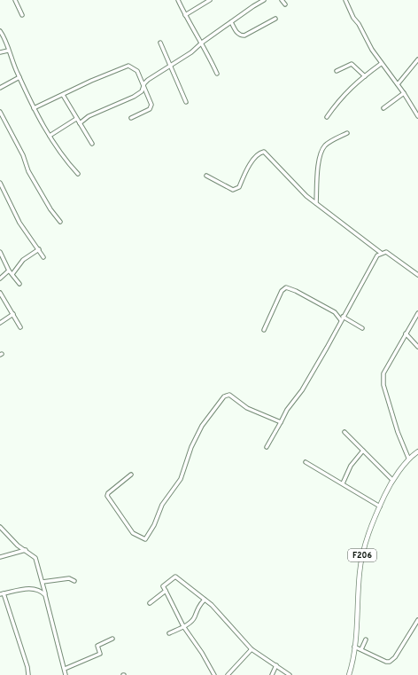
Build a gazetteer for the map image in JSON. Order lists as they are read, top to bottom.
{
  "streets": {
    "main road": ["F206"]
  }
}
